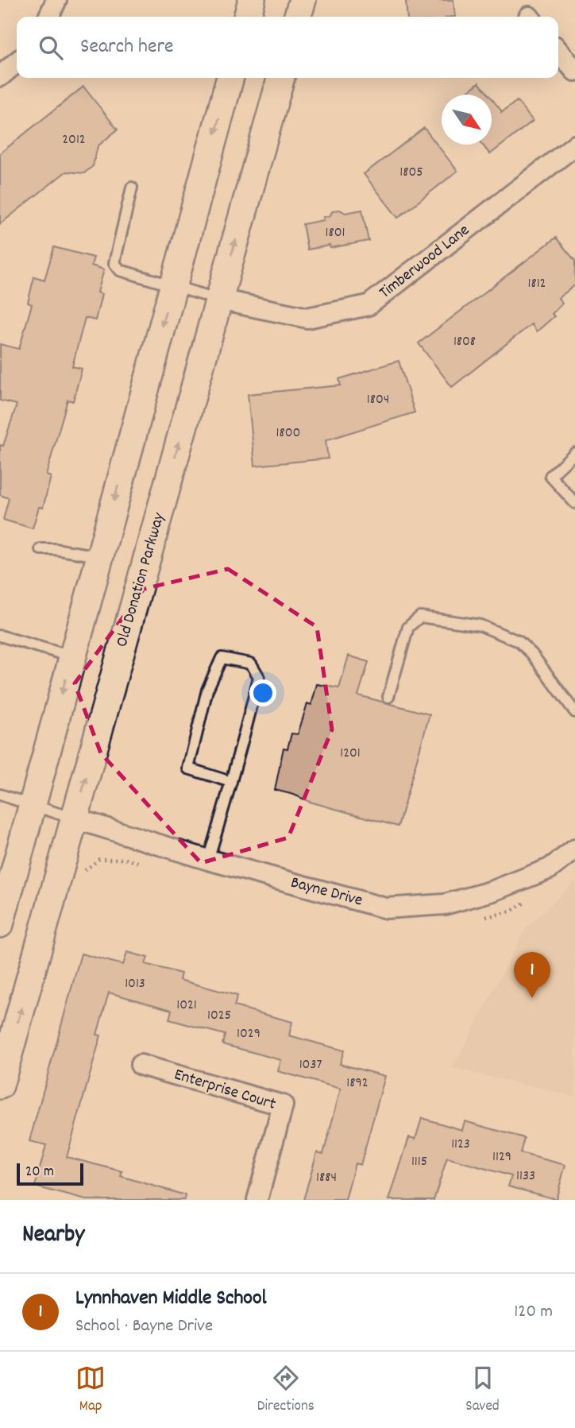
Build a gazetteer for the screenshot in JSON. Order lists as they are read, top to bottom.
{
  "streets": {
    "street": [
      "Timberwood Lane",
      "Old Donation Parkway",
      "Bayne Drive",
      "Enterprise Court"
    ]
  },
  "crossings": [
    ["Timberwood Lane", "Old Donation Parkway"],
    ["Old Donation Parkway", "Bayne Drive"]
  ],
  "house_numbers": [
    "2012",
    "1805",
    "1801",
    "1812",
    "1808",
    "1804",
    "1800",
    "1201",
    "1013",
    "1021",
    "1025",
    "1029",
    "1037",
    "1892",
    "1123",
    "1129",
    "1115",
    "1133",
    "1884"
  ],
  "scale_bar": "20 m",
  "north": "bottom right",
  "page": {
    "search": "Search here",
    "pins": "1",
    "scale": "20 m",
    "heading": "Nearby",
    "list": [
      {
        "mark": "1",
        "name": "Lynnhaven Middle School",
        "note": "School · Bayne Drive",
        "value": "120 m"
      }
    ],
    "nav": ["Map", "Directions", "Saved"]
  }
}
